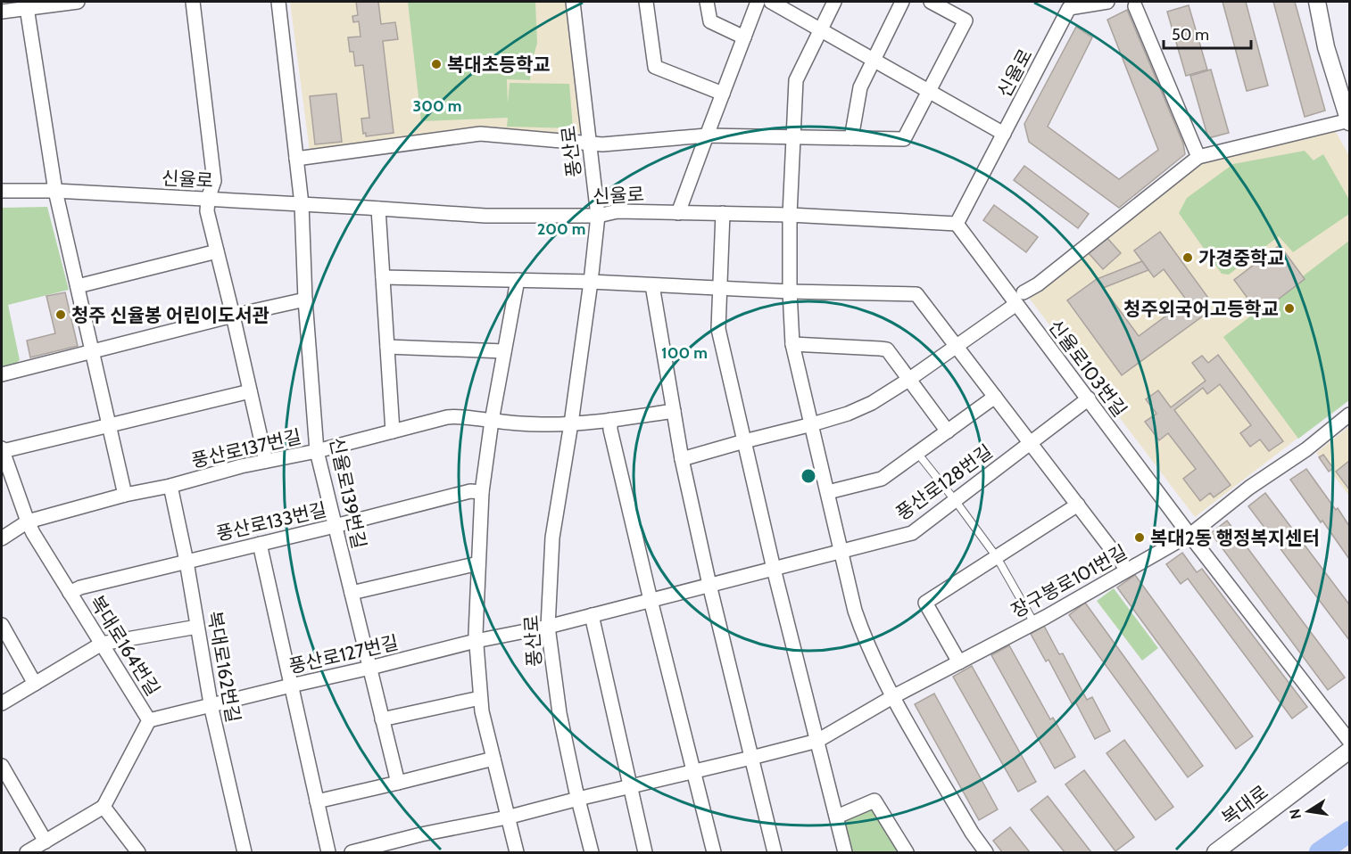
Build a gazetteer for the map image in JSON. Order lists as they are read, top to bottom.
{
  "streets": {
    "street": [
      "신율로",
      "풍산로",
      "신율로103번길",
      "풍산로137번길",
      "풍산로128번길",
      "신율로139번길",
      "풍산로133번길",
      "장구봉로101번길",
      "복대로164번길",
      "풍산로127번길",
      "복대로162번길",
      "복대로"
    ]
  },
  "crossings": [
    ["신율로", "풍산로"],
    ["신율로", "신율로103번길"],
    ["신율로", "신율로139번길"],
    ["풍산로", "풍산로137번길"],
    ["풍산로", "풍산로128번길"],
    ["풍산로", "장구봉로101번길"],
    ["풍산로", "풍산로127번길"],
    ["신율로103번길", "풍산로128번길"],
    ["신율로103번길", "장구봉로101번길"],
    ["풍산로137번길", "신율로139번길"],
    ["풍산로137번길", "복대로164번길"],
    ["풍산로137번길", "복대로162번길"],
    ["풍산로128번길", "풍산로127번길"],
    ["신율로139번길", "풍산로133번길"],
    ["신율로139번길", "풍산로127번길"],
    ["풍산로133번길", "복대로164번길"],
    ["풍산로133번길", "복대로162번길"],
    ["복대로164번길", "풍산로127번길"],
    ["풍산로127번길", "복대로162번길"]
  ],
  "places": [
    "복대초등학교",
    "가경중학교",
    "청주외국어고등학교",
    "청주 신율봉 어린이도서관",
    "복대2동 행정복지센터"
  ],
  "scale_bar": "50 m",
  "north": "left",
  "rings": ["300 m", "200 m", "100 m"]
}
